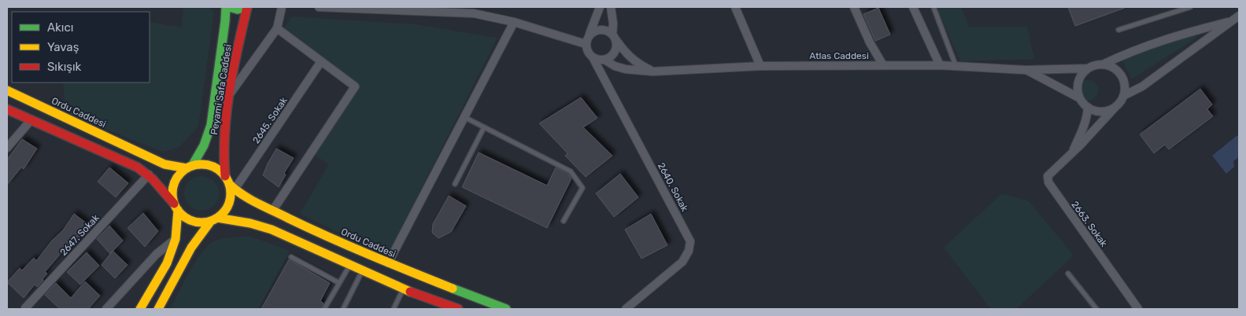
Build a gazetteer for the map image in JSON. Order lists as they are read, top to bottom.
{
  "streets": {
    "main road": ["Peyami Safa Caddesi", "Ordu Caddesi"],
    "street": [
      "Atlas Caddesi",
      "2645. Sokak",
      "2640. Sokak",
      "2663. Sokak",
      "2647. Sokak"
    ]
  },
  "crossings": [
    ["Atlas Caddesi", "2640. Sokak"],
    ["Peyami Safa Caddesi", "Ordu Caddesi"],
    ["Peyami Safa Caddesi", "2645. Sokak"],
    ["Ordu Caddesi", "2645. Sokak"]
  ],
  "legend": ["Akıcı", "Yavaş", "Sıkışık"]
}
